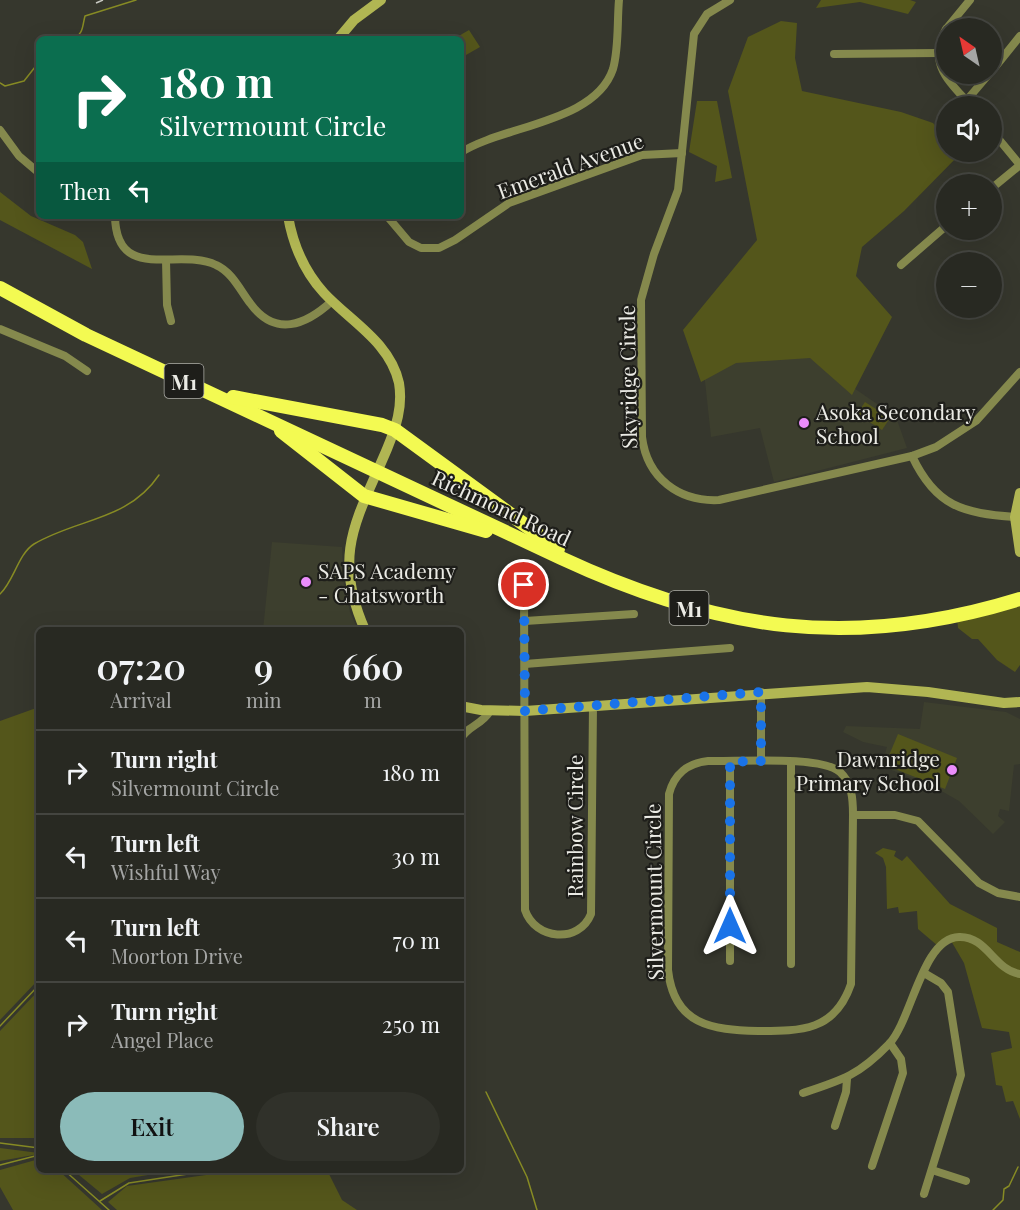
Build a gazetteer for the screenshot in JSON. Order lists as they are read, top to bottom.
{
  "streets": {
    "highway": ["M1", "Richmond Road"],
    "street": [
      "Emerald Avenue",
      "Skyridge Circle",
      "Rainbow Circle",
      "Silvermount Circle"
    ]
  },
  "crossings": [
    ["Emerald Avenue", "Skyridge Circle"]
  ],
  "places": ["Asoka Secondary School", "SAPS Academy - Chatsworth", "Dawnridge Primary School"],
  "north": "top left",
  "page": {
    "map_buttons": ["+", "−"],
    "turn": ["180 m", "Silvermount Circle"],
    "then": "Then",
    "eta": [
      "07:20",
      "Arrival",
      "9",
      "min",
      "660",
      "m"
    ],
    "list": [
      {
        "name": "Turn right",
        "note": "Silvermount Circle",
        "value": "180 m"
      },
      {
        "name": "Turn left",
        "note": "Wishful Way",
        "value": "30 m"
      },
      {
        "name": "Turn left",
        "note": "Moorton Drive",
        "value": "70 m"
      },
      {
        "name": "Turn right",
        "note": "Angel Place",
        "value": "250 m"
      }
    ],
    "buttons": ["Exit", "Share"]
  }
}
